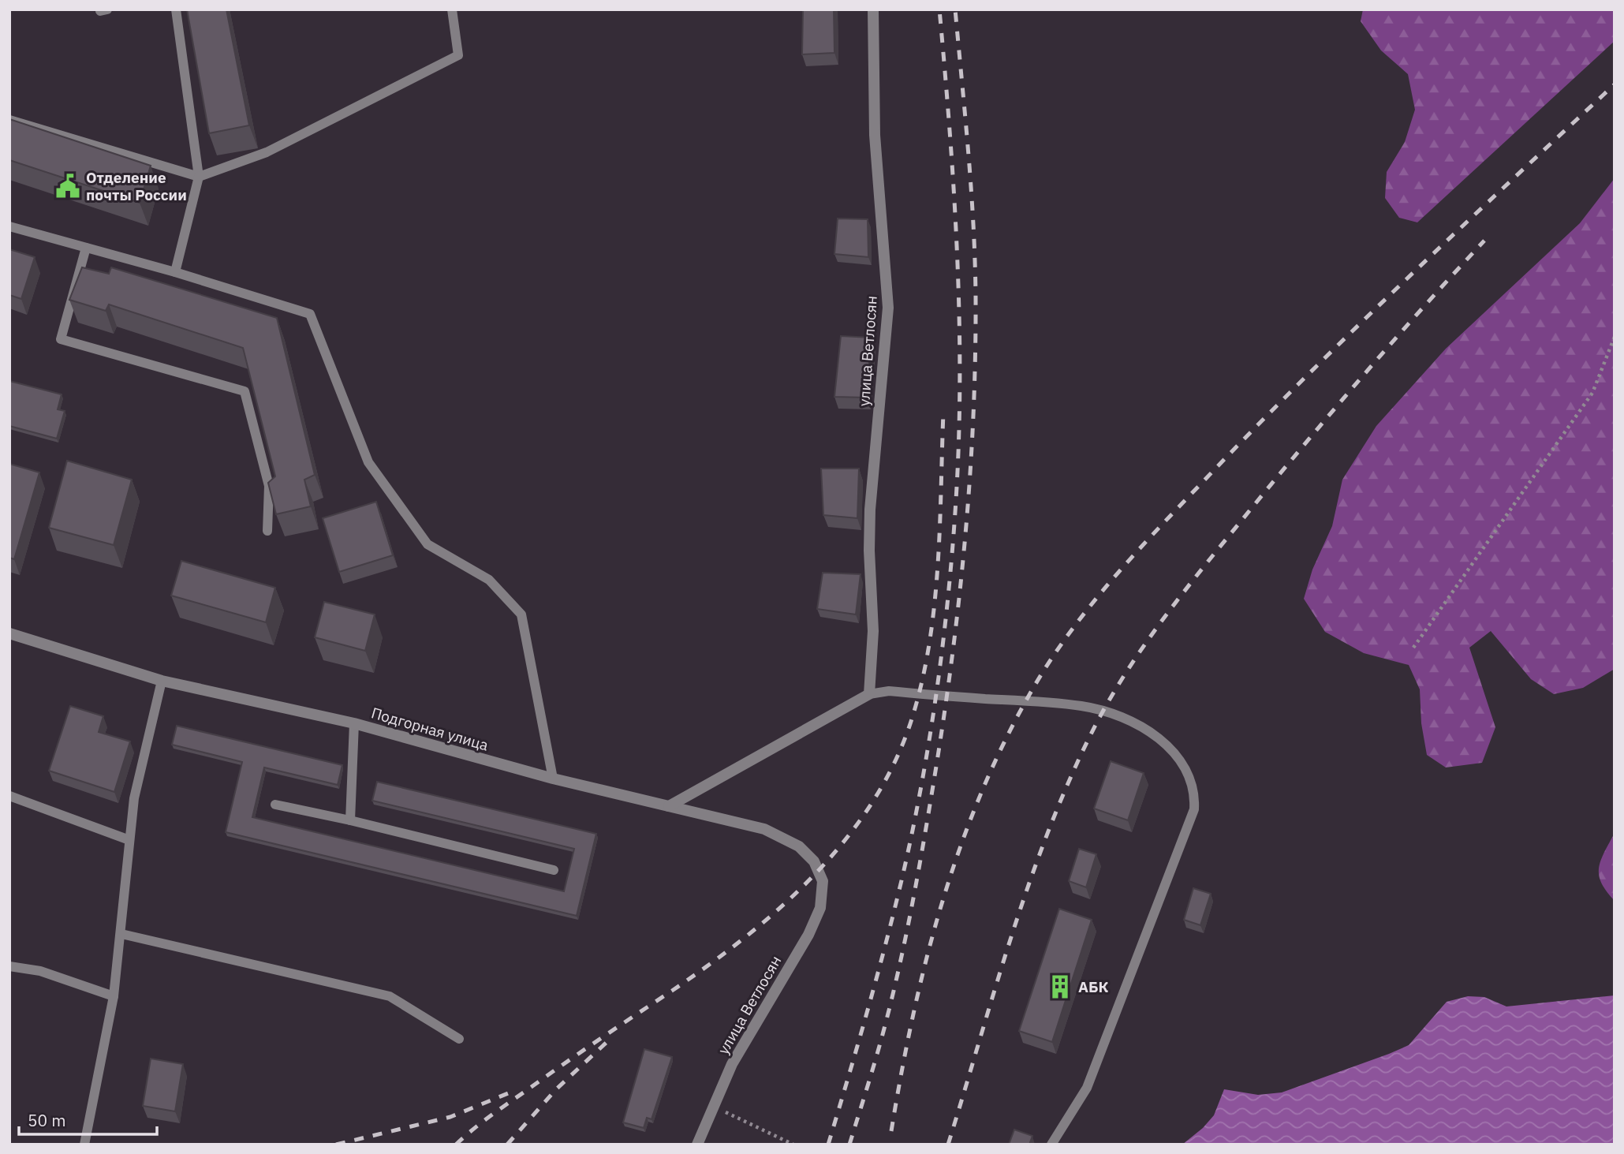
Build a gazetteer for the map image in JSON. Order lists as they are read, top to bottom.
{
  "streets": {
    "street": ["улица Ветлосян", "Подгорная улица"]
  },
  "crossings": [
    ["улица Ветлосян", "Подгорная улица"]
  ],
  "places": {
    "public building": ["Отделение почты России"],
    "building": ["АБК"]
  },
  "scale_bar": "50 m"
}
